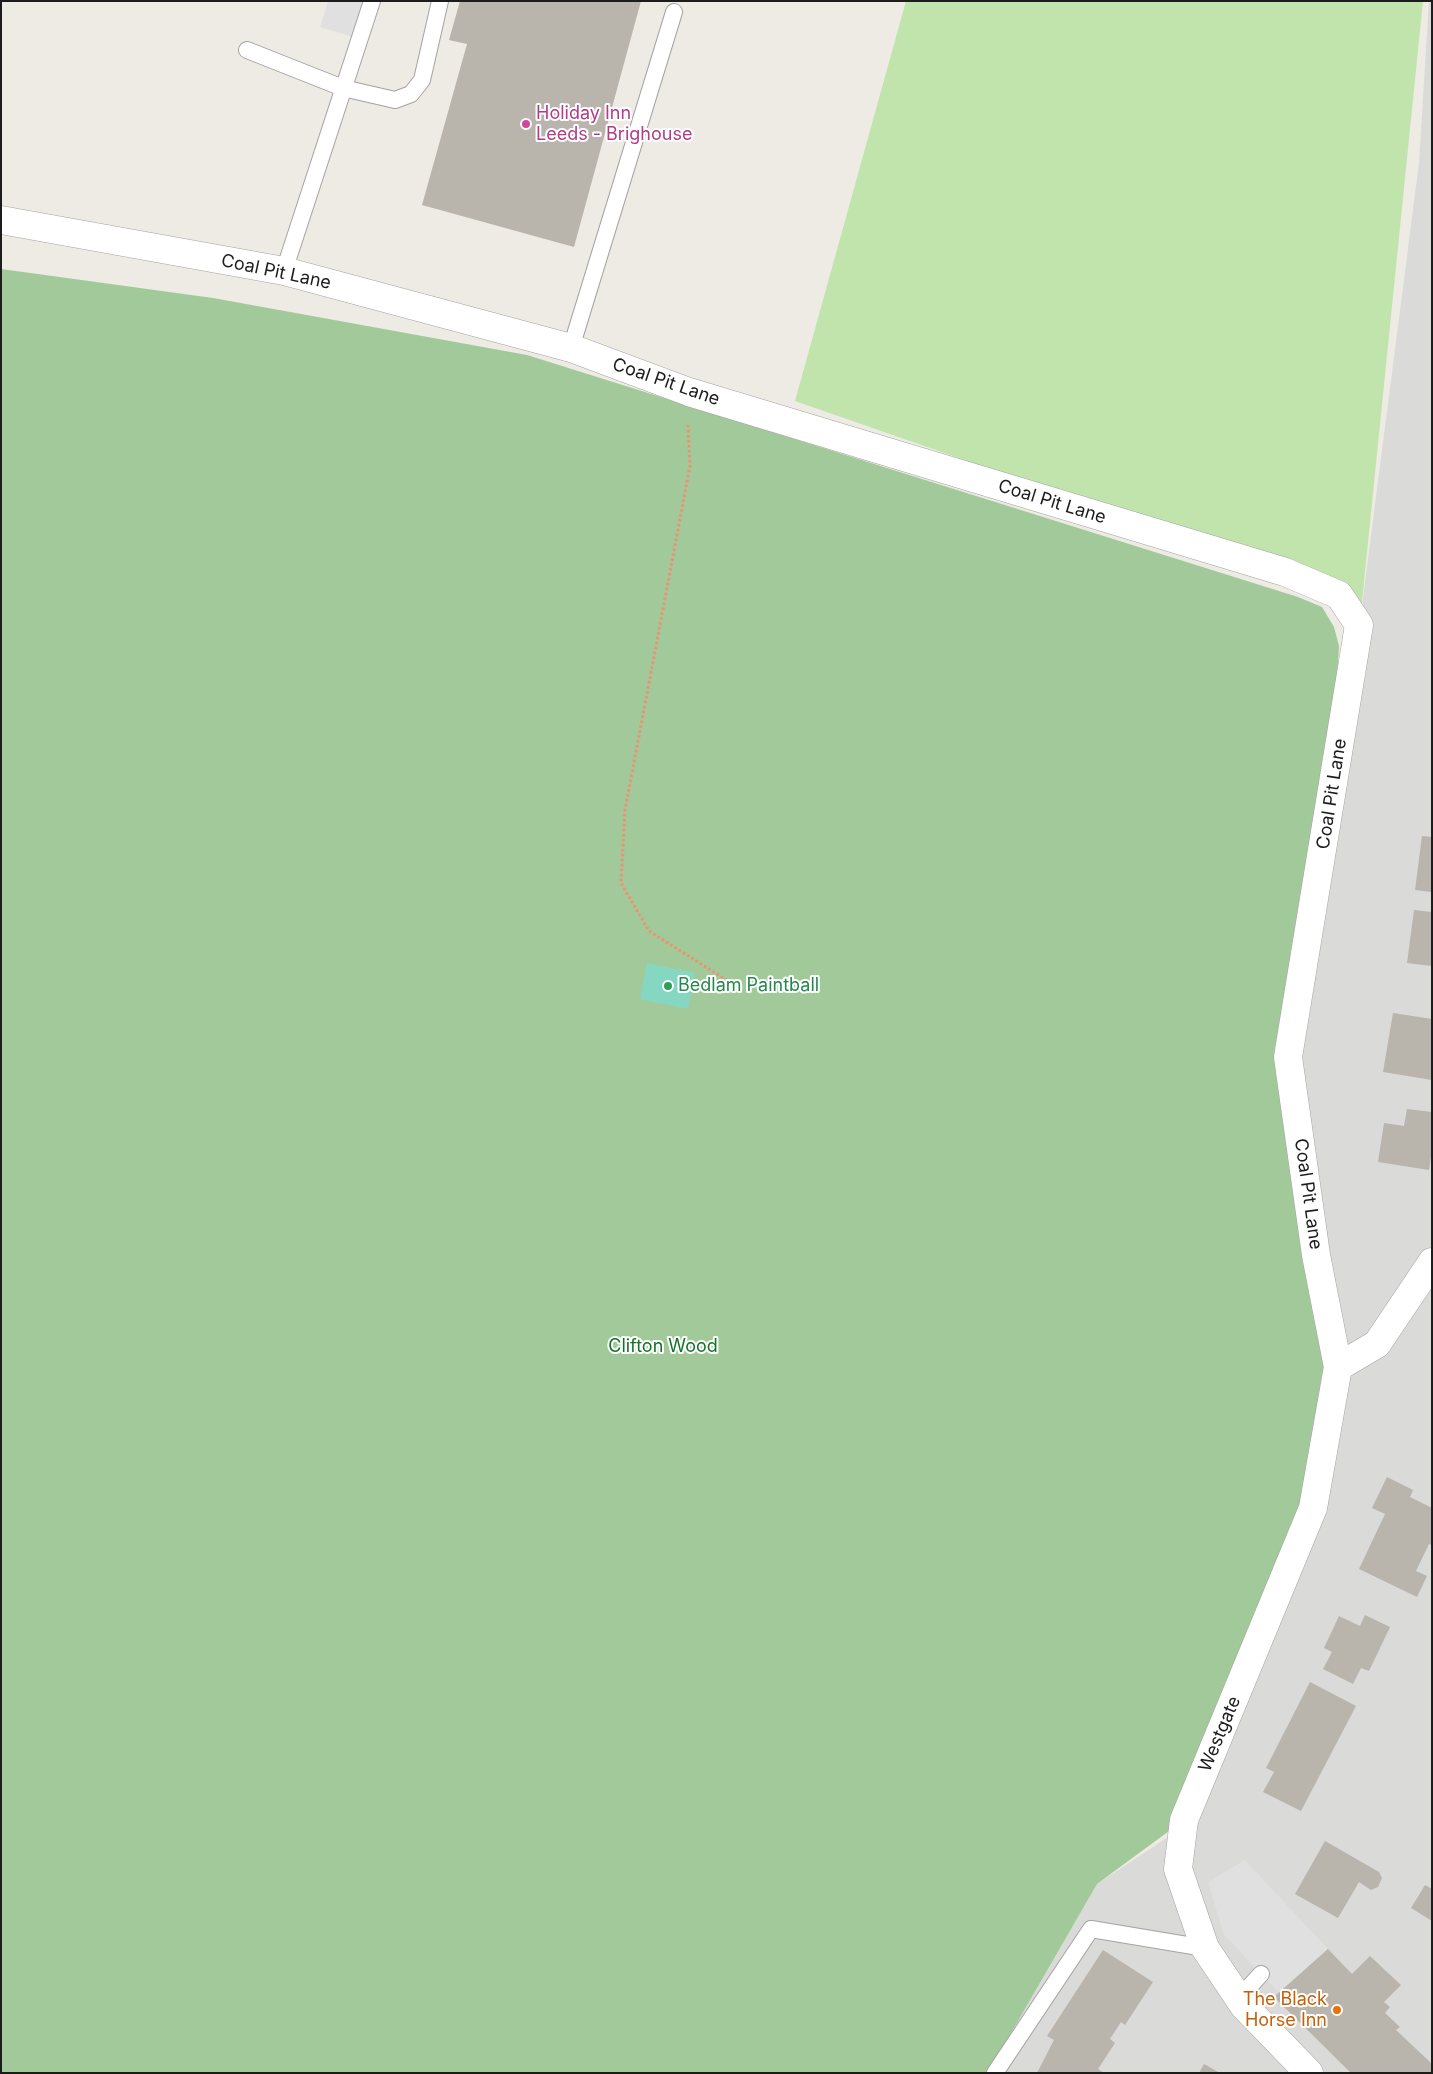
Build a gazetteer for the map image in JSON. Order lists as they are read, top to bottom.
{
  "streets": {
    "street": ["Coal Pit Lane", "Westgate"]
  },
  "crossings": [
    ["Coal Pit Lane", "Westgate"]
  ],
  "parks": ["Clifton Wood"],
  "places": ["Holiday Inn Leeds - Brighouse", "Bedlam Paintball", "The Black Horse Inn"]
}
